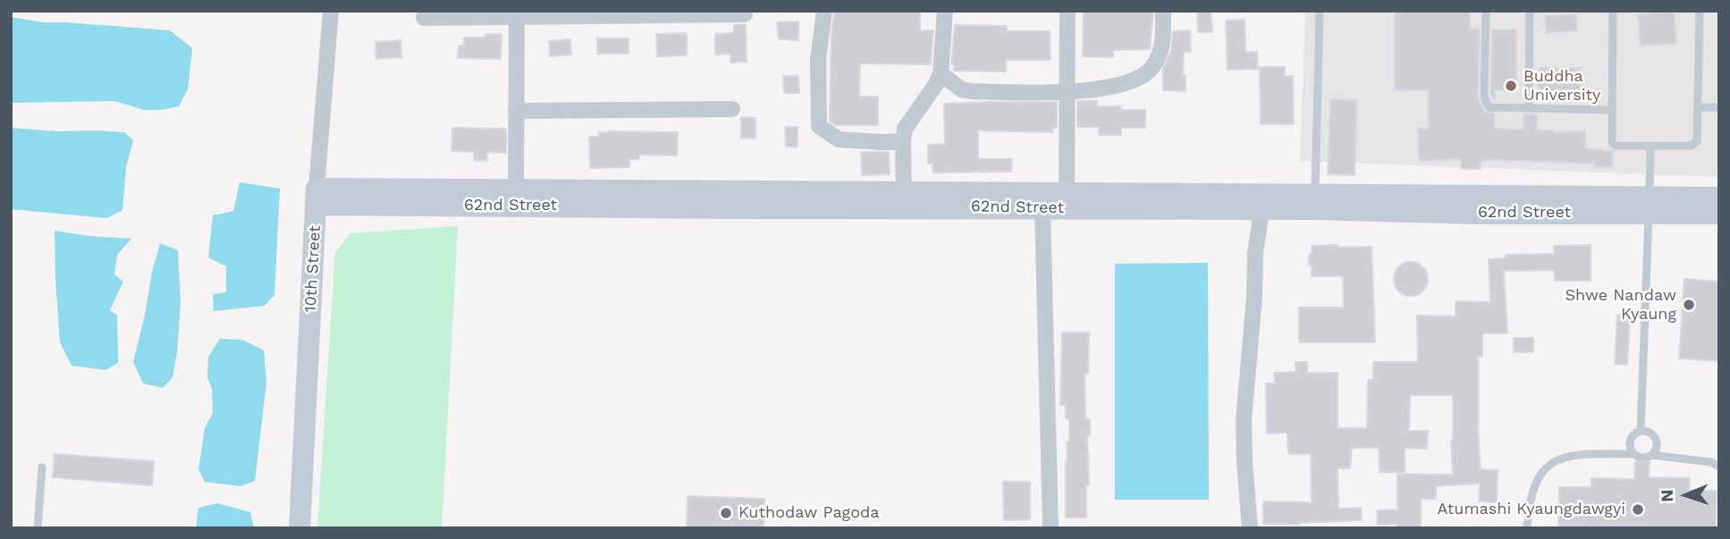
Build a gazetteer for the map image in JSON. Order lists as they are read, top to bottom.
{
  "streets": {
    "main road": ["62nd Street", "10th Street"]
  },
  "crossings": [
    ["62nd Street", "10th Street"]
  ],
  "places": [
    "Buddha University",
    "Shwe Nandaw Kyaung",
    "Atumashi Kyaungdawgyi",
    "Kuthodaw Pagoda"
  ],
  "north": "left"
}
